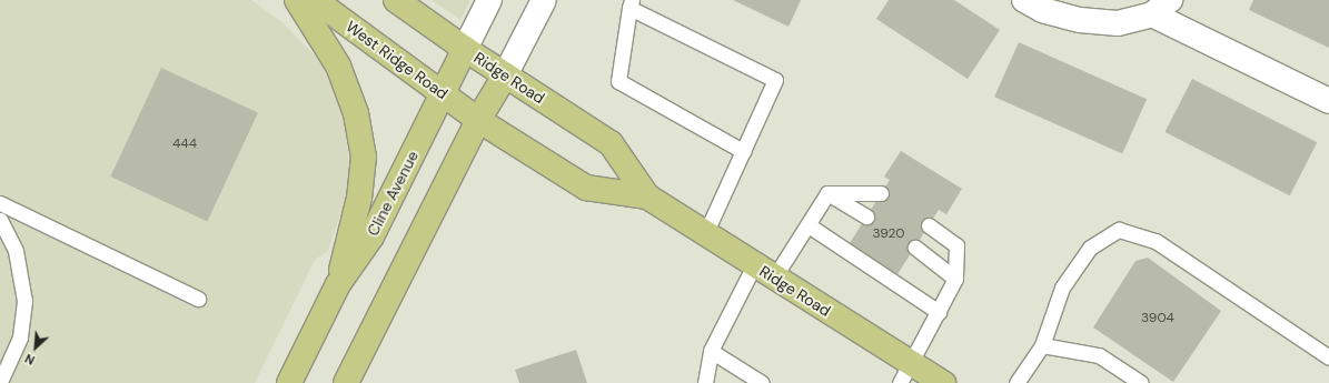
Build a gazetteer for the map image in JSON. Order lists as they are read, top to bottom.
{
  "streets": {
    "main road": ["West Ridge Road", "Ridge Road", "Cline Avenue"]
  },
  "crossings": [
    ["West Ridge Road", "Ridge Road"],
    ["West Ridge Road", "Cline Avenue"],
    ["Ridge Road", "Cline Avenue"]
  ],
  "house_numbers": ["444", "3920", "3904"],
  "north": "bottom left"
}
